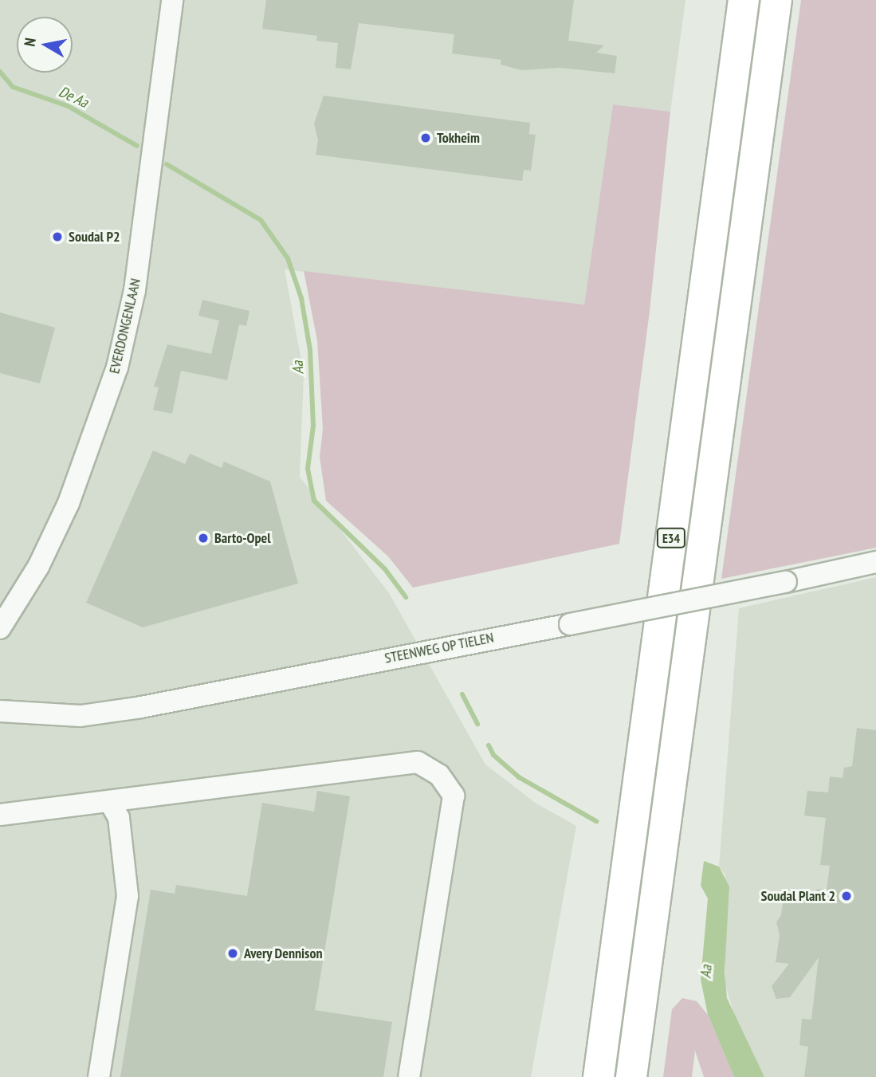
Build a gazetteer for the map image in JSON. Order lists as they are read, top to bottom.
{
  "streets": {
    "highway": ["E34"],
    "street": ["EVERDONGENLAAN", "STEENWEG OP TIELEN"]
  },
  "water": ["De Aa", "Aa"],
  "places": [
    "Tokheim",
    "Soudal P2",
    "Barto-Opel",
    "Soudal Plant 2",
    "Avery Dennison"
  ],
  "north": "left"
}
